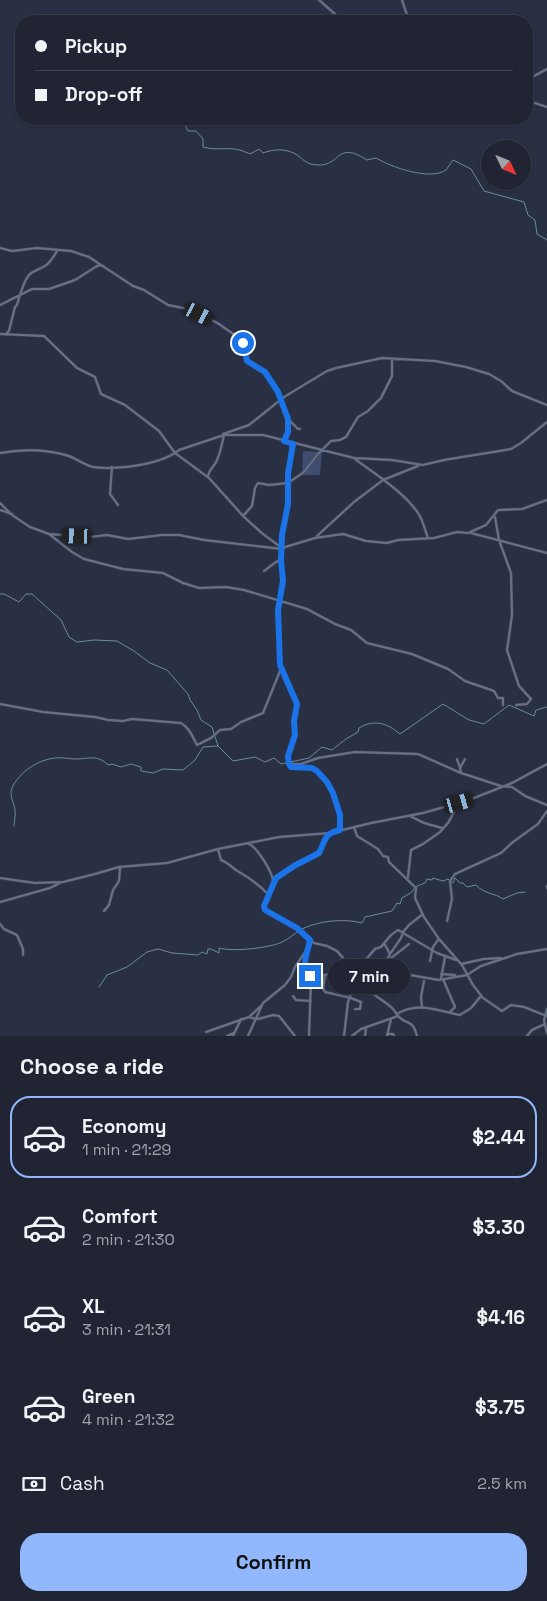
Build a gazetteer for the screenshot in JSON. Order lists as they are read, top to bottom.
{
  "north": "bottom right",
  "page": {
    "banner": ["Pickup", "Drop-off"],
    "bubble": "7 min",
    "heading": "Choose a ride",
    "list": [
      {
        "name": "Economy",
        "note": "1 min · 21:29",
        "value": "$2.44"
      },
      {
        "name": "Comfort",
        "note": "2 min · 21:30",
        "value": "$3.30"
      },
      {
        "name": "XL",
        "note": "3 min · 21:31",
        "value": "$4.16"
      },
      {
        "name": "Green",
        "note": "4 min · 21:32",
        "value": "$3.75"
      }
    ],
    "pay": ["Cash", "2.5 km"],
    "buttons": "Confirm"
  }
}
